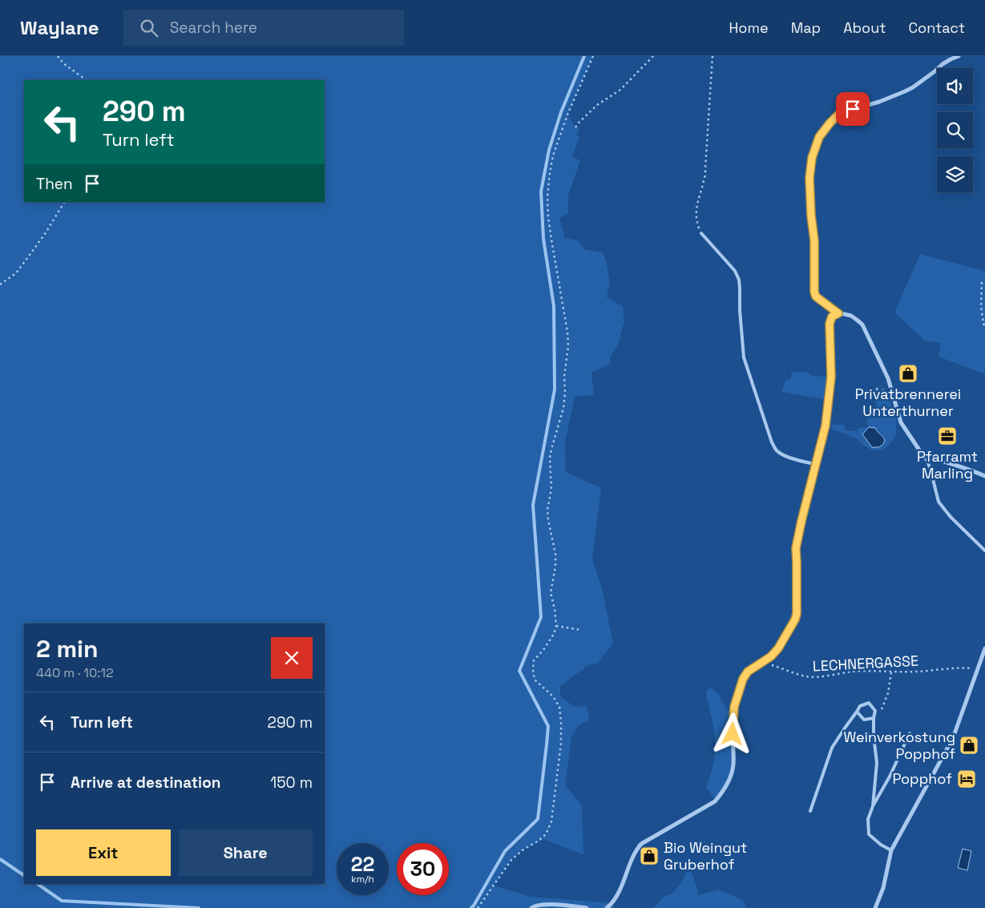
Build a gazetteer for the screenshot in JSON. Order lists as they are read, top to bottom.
{
  "streets": {
    "path": ["LECHNERGASSE"]
  },
  "places": {
    "shop": ["Privatbrennerei Unterthurner", "Weinverkostung Popphof", "Bio Weingut Gruberhof"],
    "office": ["Pfarramt Marling"],
    "hotel": ["Popphof"]
  },
  "page": {
    "header": "Waylane",
    "search": "Search here",
    "nav": [
      "Home",
      "Map",
      "About",
      "Contact"
    ],
    "turn": ["290 m", "Turn left"],
    "then": "Then",
    "heading": ["2 min", "440 m · 10:12"],
    "list": [
      {
        "name": "Turn left",
        "value": "290 m"
      },
      {
        "name": "Arrive at destination",
        "value": "150 m"
      }
    ],
    "buttons": ["Exit", "Share"],
    "speed": "22 km/h",
    "limit": "30"
  }
}
